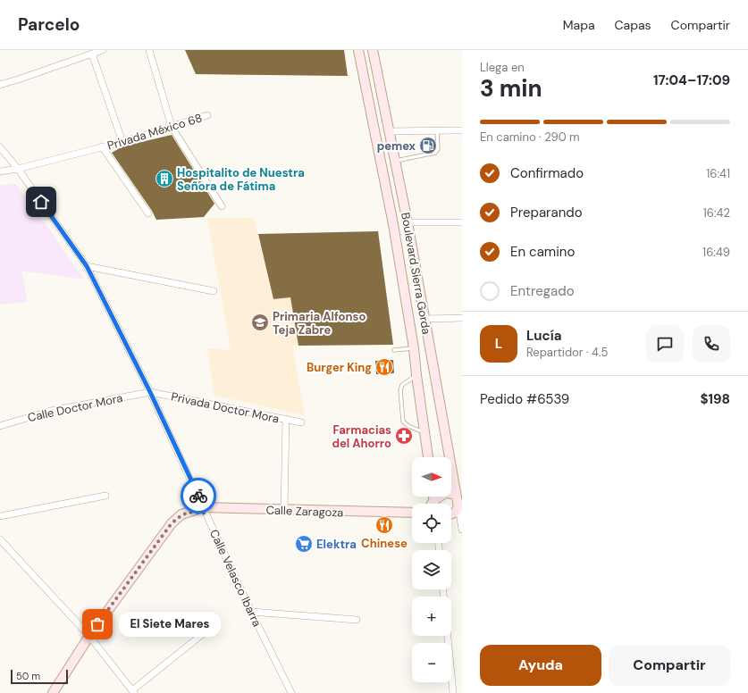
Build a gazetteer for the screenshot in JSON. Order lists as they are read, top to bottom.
{
  "streets": {
    "main road": ["Boulevard Sierra Gorda", "Calle Zaragoza"],
    "street": [
      "Privada México 68",
      "Calle Doctor Mora",
      "Privada Doctor Mora",
      "Calle Velasco Ibarra"
    ]
  },
  "crossings": [
    ["Privada México 68", "Calle Velasco Ibarra"],
    ["Calle Doctor Mora", "Privada Doctor Mora"],
    ["Calle Doctor Mora", "Calle Velasco Ibarra"],
    ["Privada Doctor Mora", "Calle Velasco Ibarra"],
    ["Calle Zaragoza", "Calle Velasco Ibarra"]
  ],
  "places": {
    "fuel station": ["pemex"],
    "building": ["Hospitalito de Nuestra Señora de Fátima"],
    "school or university": ["Primaria Alfonso Teja Zabre"],
    "restaurant": ["Burger King", "Chinese"],
    "pharmacy": ["Farmacias del Ahorro"],
    "supermarket": ["Elektra"],
    "other": ["El Siete Mares"]
  },
  "scale_bar": "50 m",
  "north": "right",
  "page": {
    "header": "Parcelo",
    "nav": ["Mapa", "Capas", "Compartir"],
    "heading": ["3 min", "Llega en", "17:04–17:09"],
    "panel": [
      "Lucía",
      "Repartidor · 4.5",
      "Pedido #6539",
      "$198"
    ],
    "bar": "En camino · 290 m",
    "list": [
      ["Confirmado", "16:41"],
      ["Preparando", "16:42"],
      ["En camino", "16:49"],
      "Entregado"
    ],
    "round": "L",
    "map_buttons": ["+", "−"],
    "bubble": "El Siete Mares",
    "buttons": ["Ayuda", "Compartir"],
    "scale": "50 m"
  }
}
